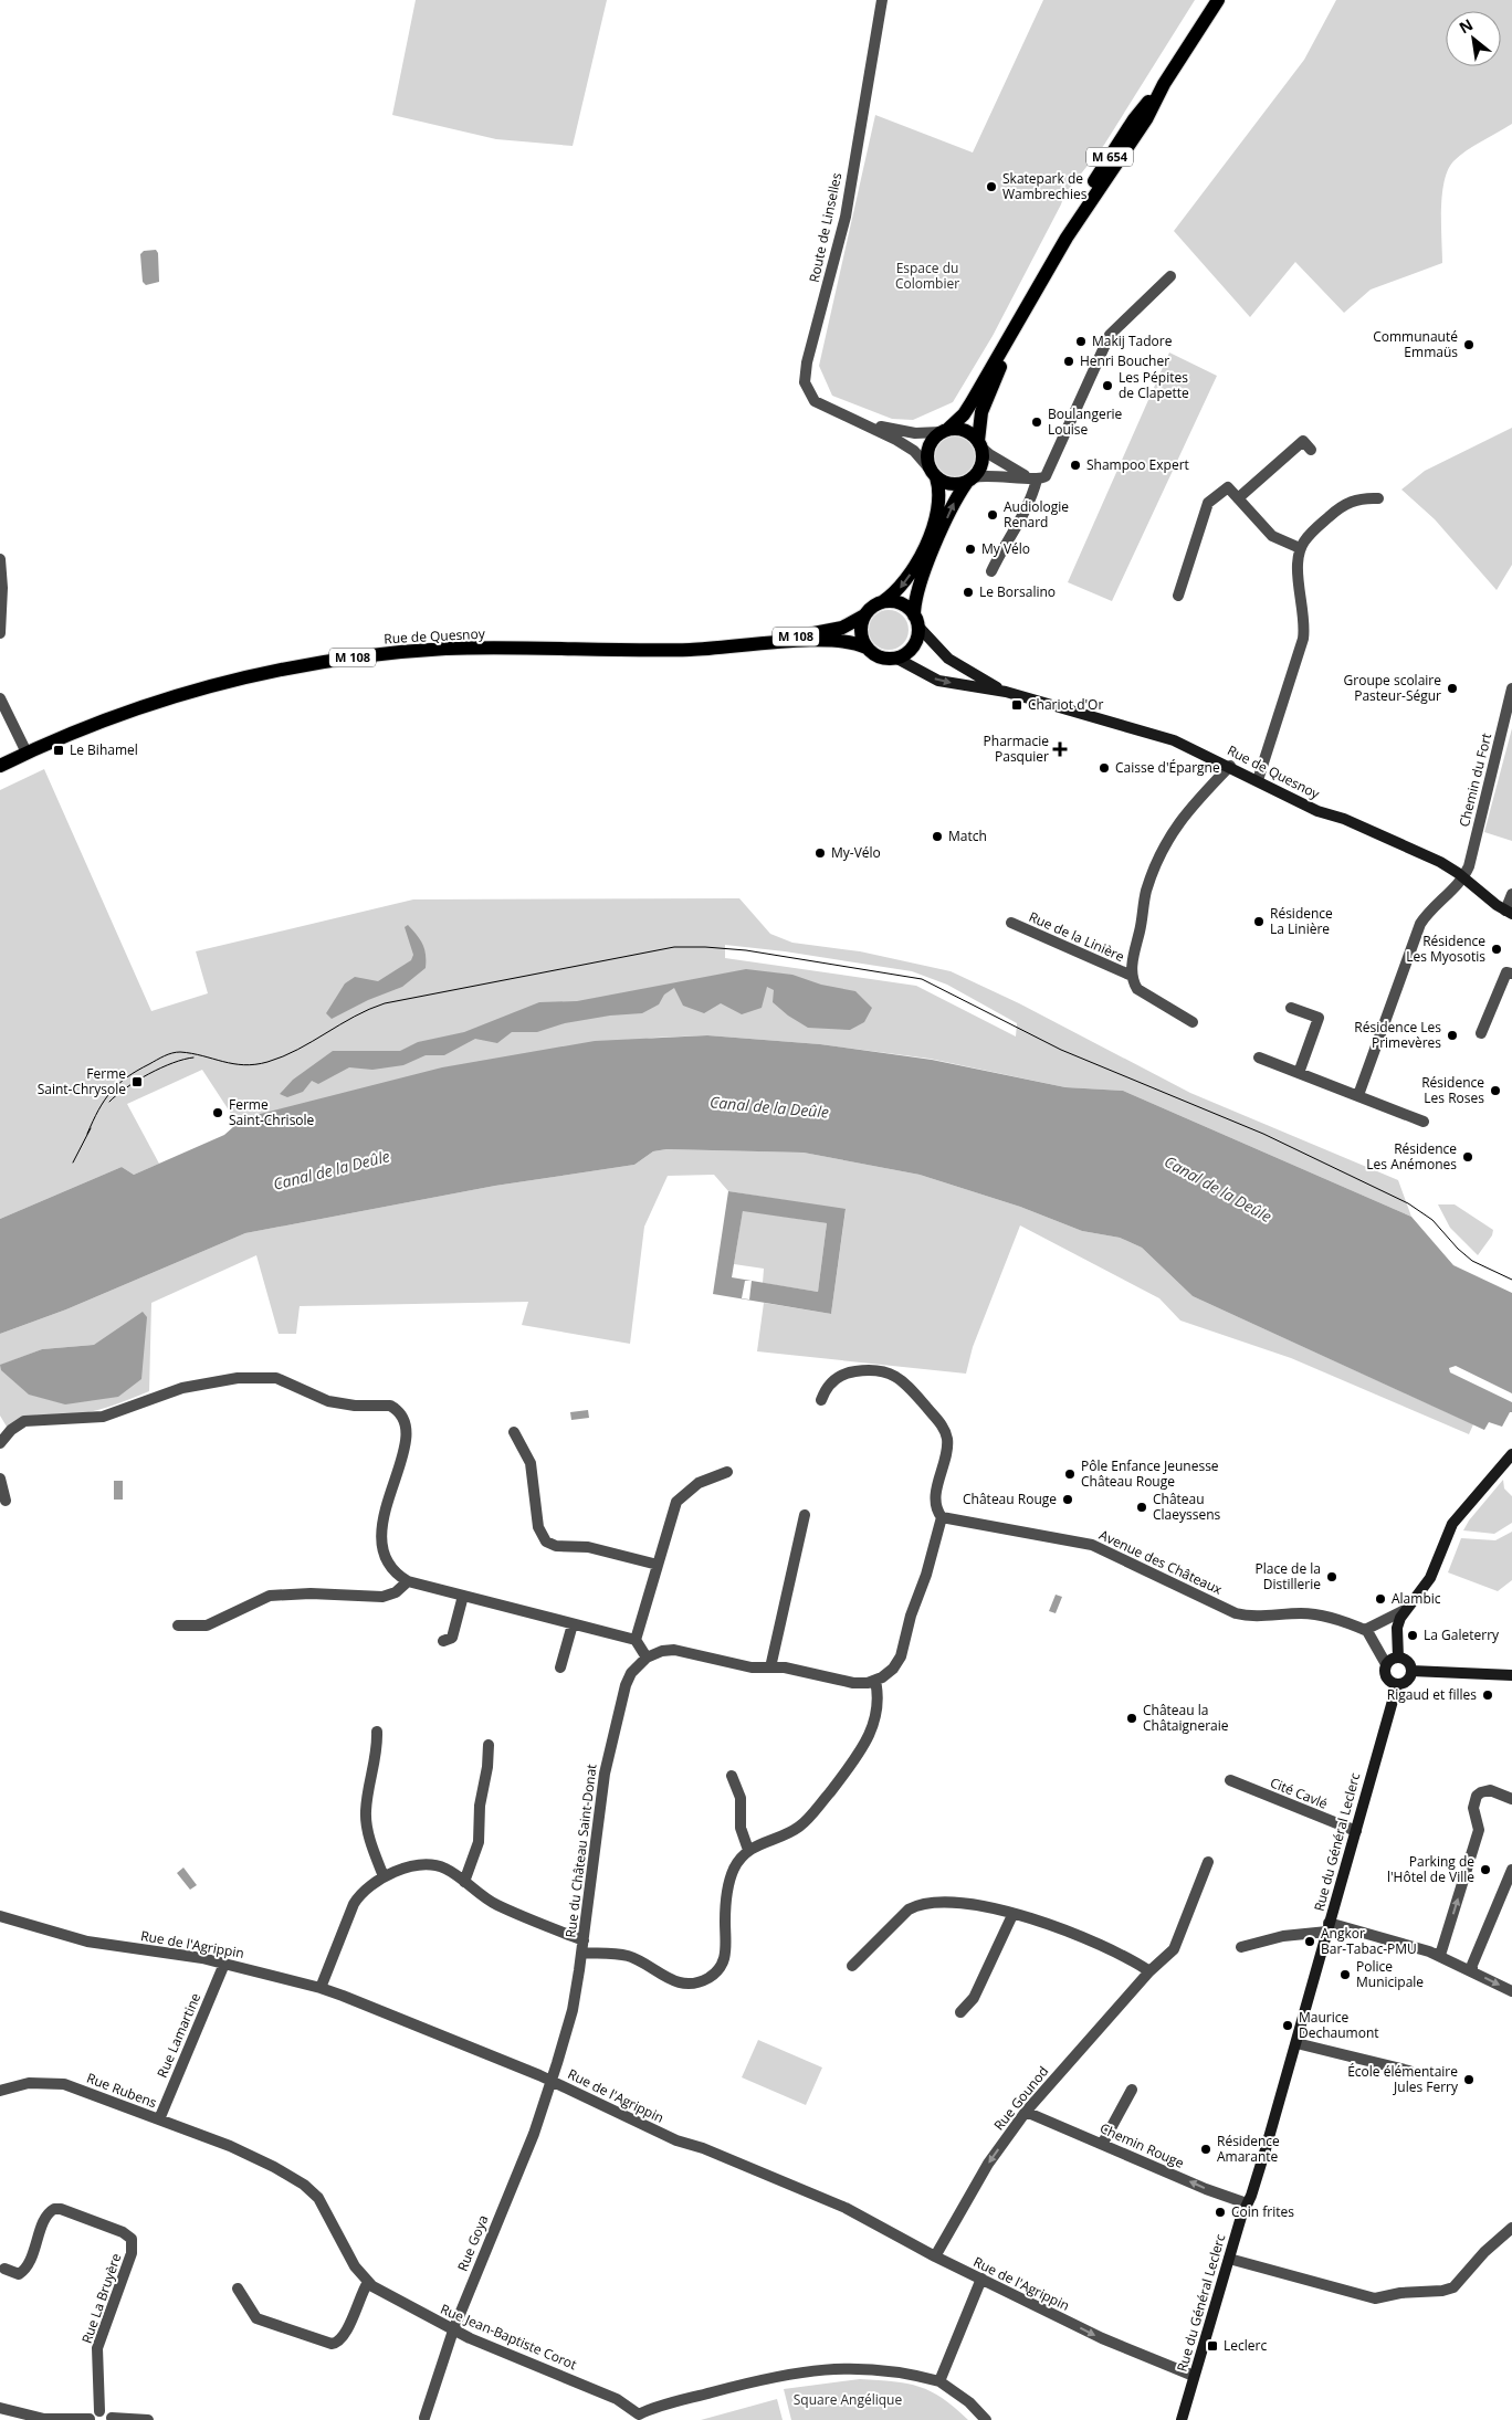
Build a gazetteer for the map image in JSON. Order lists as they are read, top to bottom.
{
  "streets": {
    "main road": ["M 654", "Rue de Quesnoy", "M 108"],
    "street": [
      "Route de Linselles",
      "Chemin du Fort",
      "Rue de la Linière",
      "Avenue des Châteaux",
      "Cité Cavlé",
      "Rue du Général Leclerc",
      "Rue du Château Saint-Donat",
      "Rue de l'Agrippin",
      "Rue Lamartine",
      "Rue Rubens",
      "Rue Gounod",
      "Chemin Rouge",
      "Rue Goya",
      "Rue La Bruyère",
      "Rue Jean-Baptiste Corot"
    ]
  },
  "crossings": [
    ["M 654", "Route de Linselles"],
    ["Rue de Quesnoy", "Chemin du Fort"],
    ["Rue de Quesnoy", "Rue de la Linière"],
    ["Cité Cavlé", "Rue du Général Leclerc"],
    ["Rue du Général Leclerc", "Rue de l'Agrippin"],
    ["Rue du Général Leclerc", "Chemin Rouge"],
    ["Rue du Château Saint-Donat", "Rue de l'Agrippin"],
    ["Rue du Château Saint-Donat", "Rue Goya"],
    ["Rue de l'Agrippin", "Rue Lamartine"],
    ["Rue de l'Agrippin", "Rue Gounod"],
    ["Rue de l'Agrippin", "Rue Goya"],
    ["Rue Lamartine", "Rue Rubens"],
    ["Rue Rubens", "Rue Jean-Baptiste Corot"],
    ["Rue Gounod", "Chemin Rouge"],
    ["Rue Goya", "Rue Jean-Baptiste Corot"]
  ],
  "one_way": ["Rue Gounod", "Chemin Rouge"],
  "water": ["Canal de la Deûle"],
  "parks": ["Espace du Colombier", "Square Angélique"],
  "places": {
    "other": [
      "Skatepark de Wambrechies",
      "Makij Tadore",
      "Communauté Emmaüs",
      "Henri Boucher",
      "Les Pépites de Clapette",
      "Boulangerie Louise",
      "Shampoo Expert",
      "Audiologie Renard",
      "My Vélo",
      "Le Borsalino",
      "Groupe scolaire Pasteur-Ségur",
      "Caisse d'Épargne",
      "Match",
      "My-Vélo",
      "Résidence La Linière",
      "Résidence Les Myosotis",
      "Résidence Les Primevères",
      "Résidence Les Roses",
      "Ferme Saint-Chrisole",
      "Résidence Les Anémones",
      "Pôle Enfance Jeunesse Château Rouge",
      "Château Rouge",
      "Château Claeyssens",
      "Place de la Distillerie",
      "Alambic",
      "La Galeterry",
      "Rigaud et filles",
      "Château la Châtaigneraie",
      "Parking de l'Hôtel de Ville",
      "Angkor Bar-Tabac-PMU",
      "Police Municipale",
      "Maurice Dechaumont",
      "École élémentaire Jules Ferry",
      "Résidence Amarante",
      "Coin frites"
    ],
    "transit": [
      "Chariot d'Or",
      "Le Bihamel",
      "Ferme Saint-Chrysole",
      "Leclerc"
    ],
    "health": ["Pharmacie Pasquier"]
  },
  "north": "top left"
}
